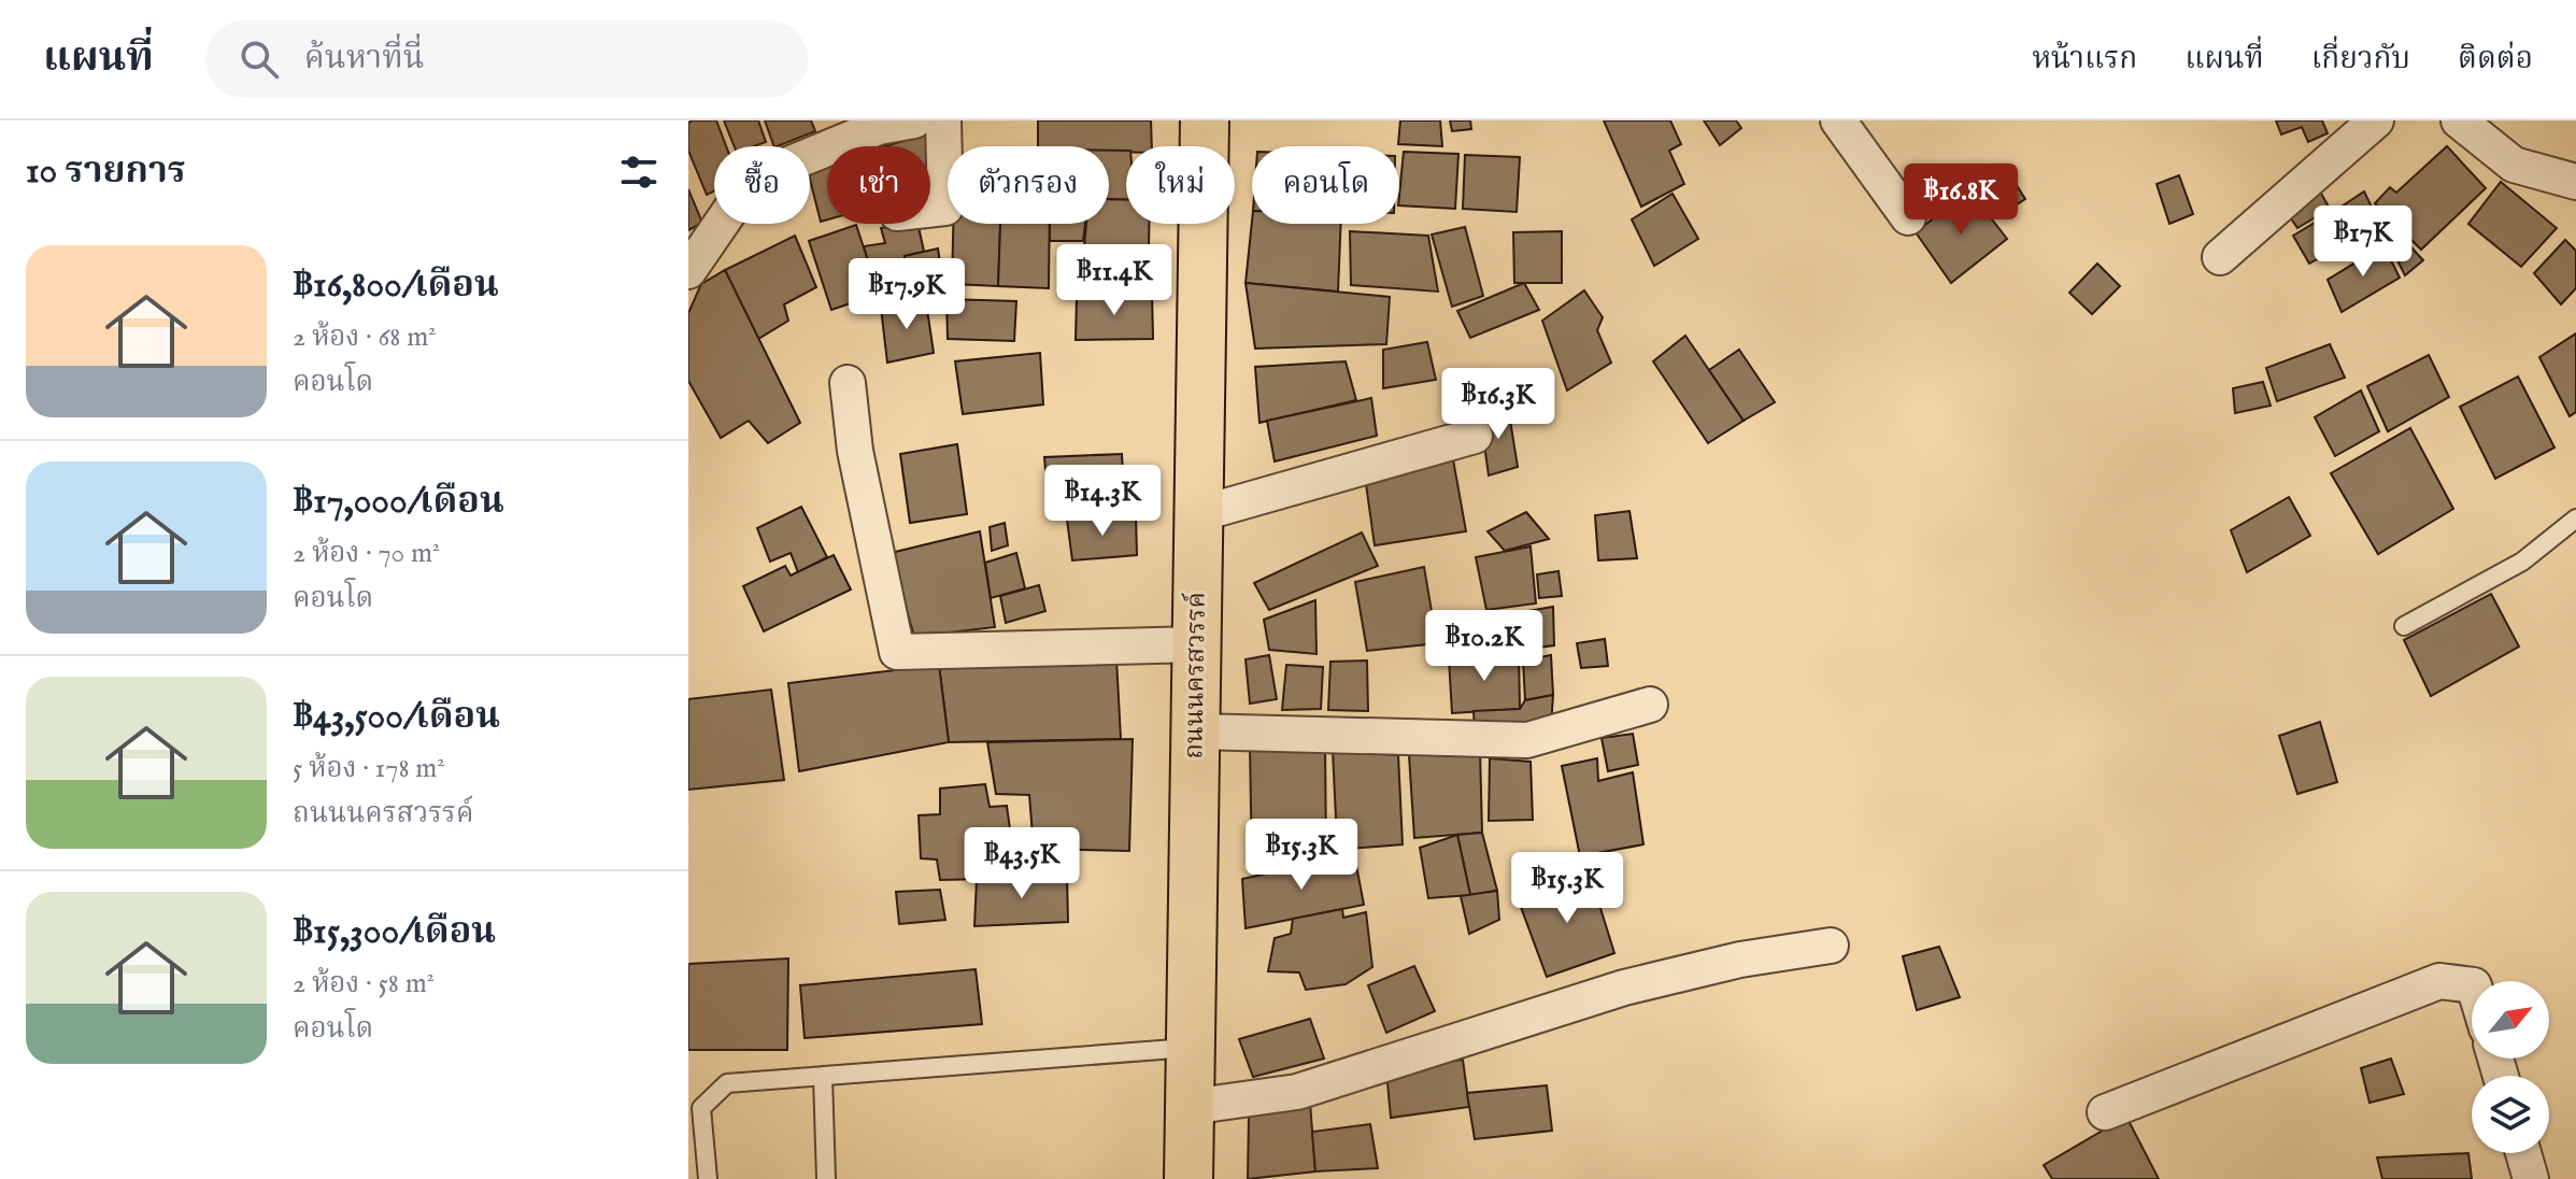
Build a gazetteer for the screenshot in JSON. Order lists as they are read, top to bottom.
{
  "streets": {
    "main road": ["ถนนนครสวรรค์"]
  },
  "north": "top right",
  "page": {
    "header": "แผนที่",
    "search": "ค้นหาที่นี่",
    "nav": [
      "หน้าแรก",
      "แผนที่",
      "เกี่ยวกับ",
      "ติดต่อ"
    ],
    "heading": "10 รายการ",
    "chip": [
      "ซื้อ",
      "เช่า",
      "ตัวกรอง",
      "ใหม่",
      "คอนโด"
    ],
    "price": [
      "฿16.8K",
      "฿17K",
      "฿11.4K",
      "฿17.9K",
      "฿16.3K",
      "฿14.3K",
      "฿10.2K",
      "฿15.3K",
      "฿43.5K",
      "฿15.3K"
    ],
    "list": [
      {
        "name": "฿16,800/เดือน",
        "note": "2 ห้อง · 68 m² · คอนโด"
      },
      {
        "name": "฿17,000/เดือน",
        "note": "2 ห้อง · 70 m² · คอนโด"
      },
      {
        "name": "฿43,500/เดือน",
        "note": "5 ห้อง · 178 m² · ถนนนครสวรรค์"
      },
      {
        "name": "฿15,300/เดือน",
        "note": "2 ห้อง · 58 m² · คอนโด"
      }
    ]
  }
}
